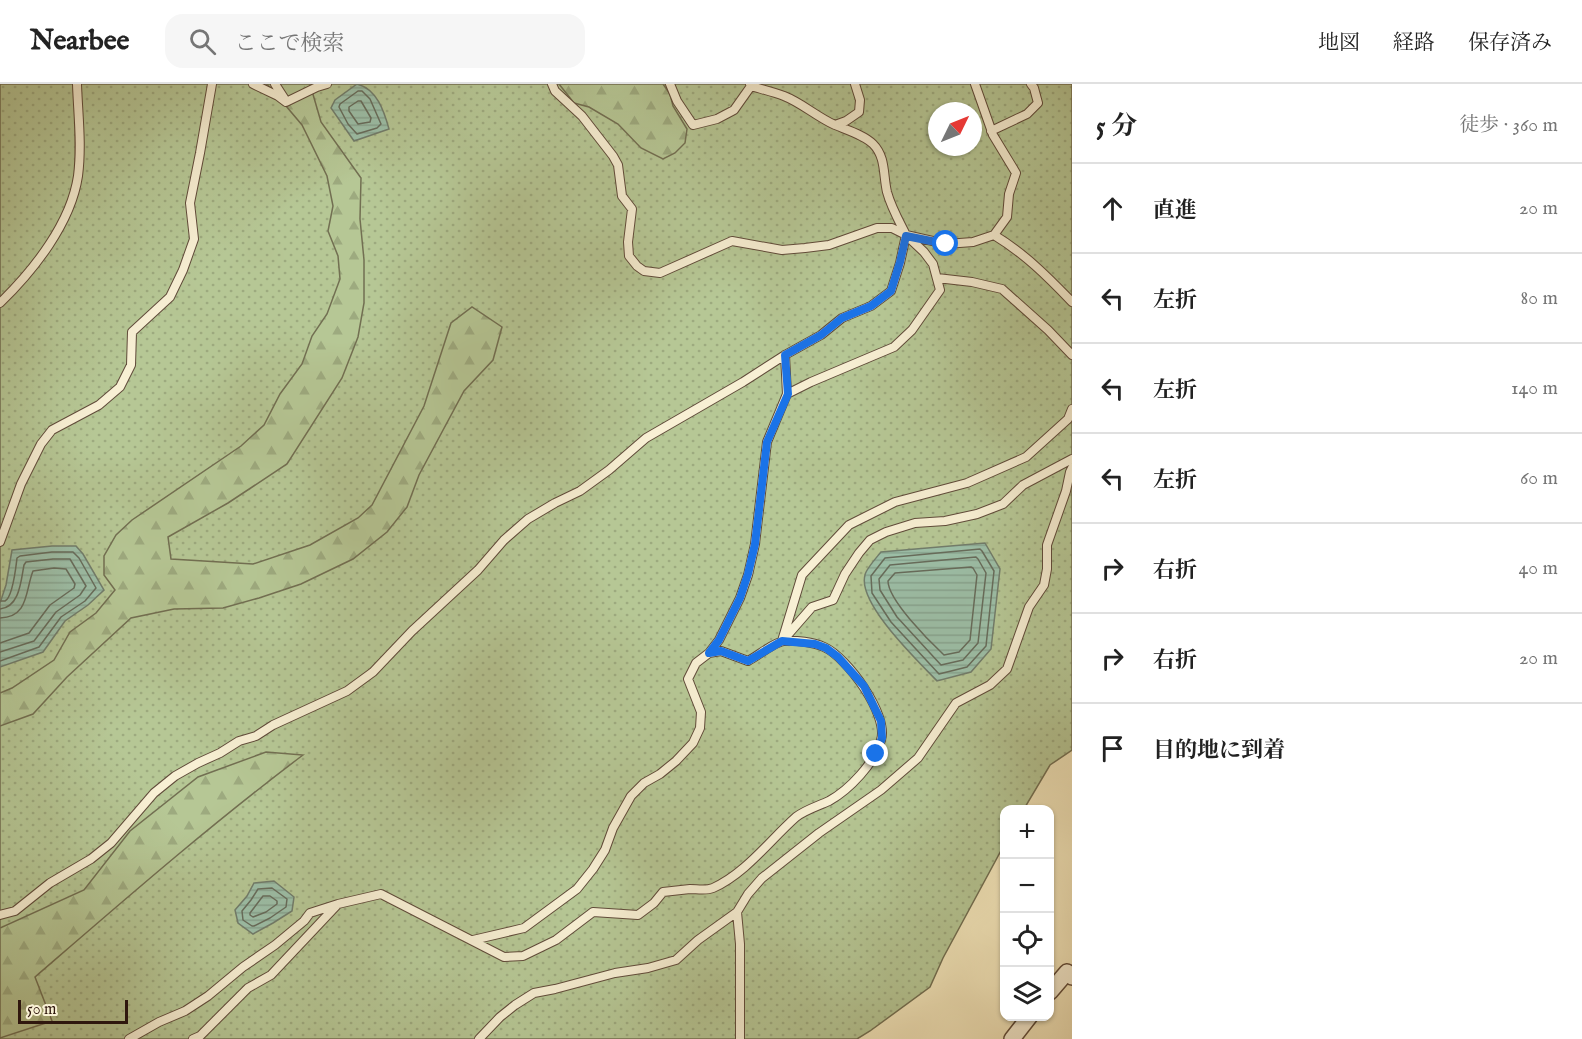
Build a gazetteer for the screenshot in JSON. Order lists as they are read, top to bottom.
{
  "scale_bar": "50 m",
  "north": "top right",
  "page": {
    "header": "Nearbee",
    "search": "ここで検索",
    "nav": ["地図", "経路", "保存済み"],
    "heading": ["5 分", "徒歩 · 360 m"],
    "list": [
      ["直進", "20 m"],
      ["左折", "80 m"],
      ["左折", "140 m"],
      ["左折", "60 m"],
      ["右折", "40 m"],
      ["右折", "20 m"],
      "目的地に到着"
    ],
    "map_buttons": ["+", "−"],
    "scale": "50 m"
  }
}
